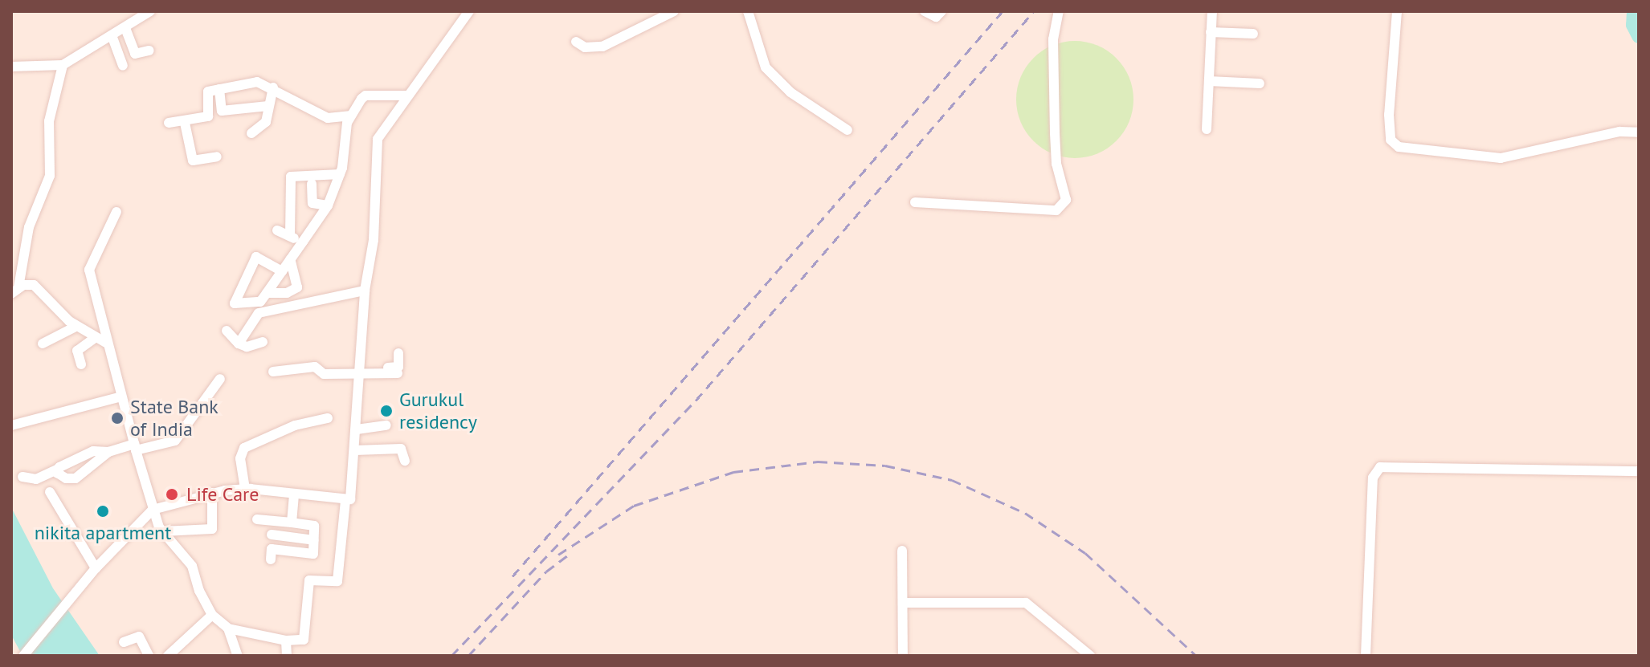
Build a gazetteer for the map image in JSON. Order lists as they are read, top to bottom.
{
  "places": [
    "Gurukul residency",
    "State Bank of India",
    "Life Care",
    "nikita apartment"
  ]
}
